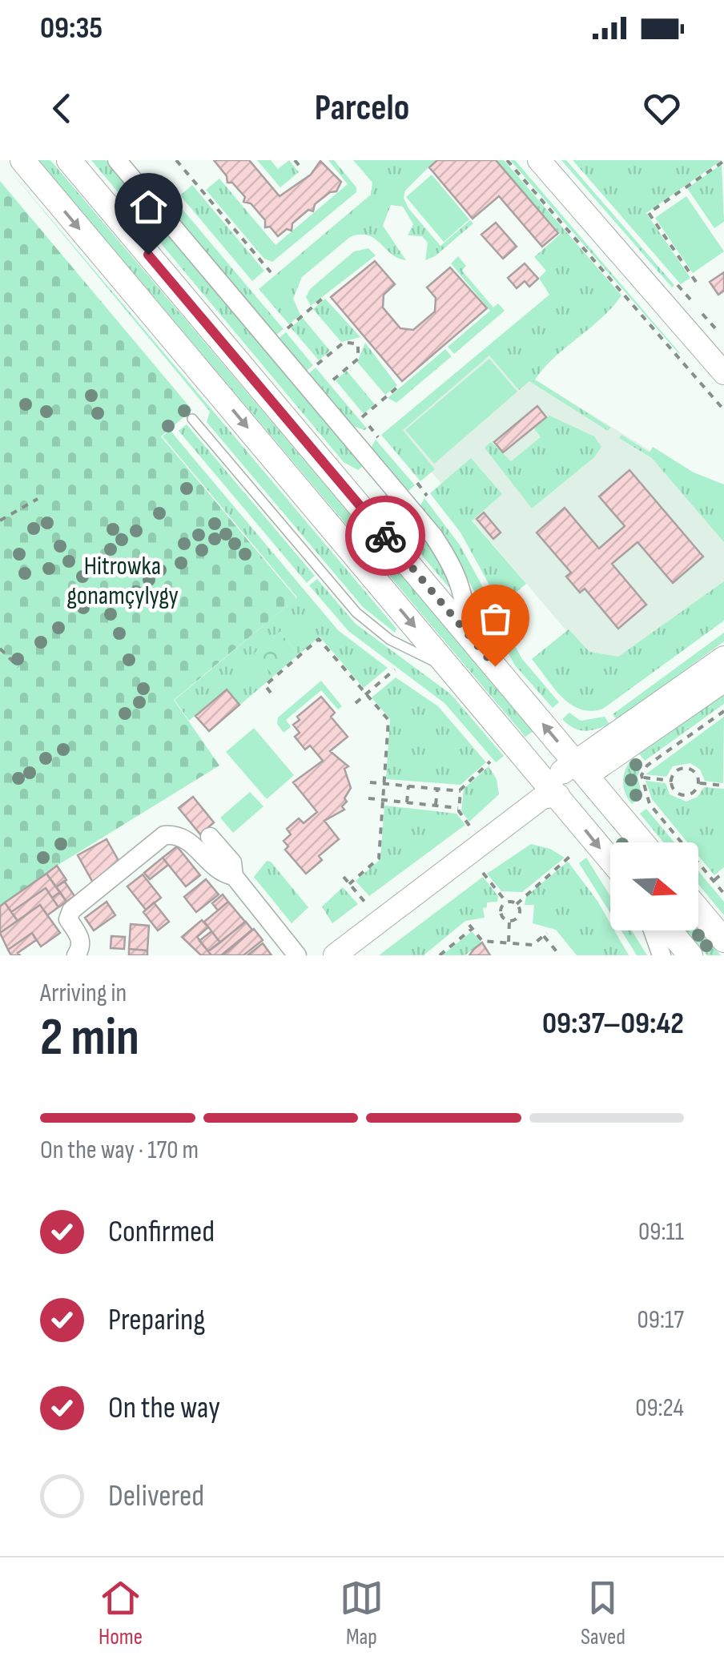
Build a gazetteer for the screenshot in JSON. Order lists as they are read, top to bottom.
{
  "parks": ["Hitrowka gonamçylygy"],
  "north": "right",
  "page": {
    "status": "09:35",
    "header": "Parcelo",
    "heading": ["2 min", "Arriving in", "09:37–09:42"],
    "bar": "On the way · 170 m",
    "list": [
      ["Confirmed", "09:11"],
      ["Preparing", "09:17"],
      ["On the way", "09:24"],
      "Delivered"
    ],
    "tabs": ["Home", "Map", "Saved"]
  }
}
